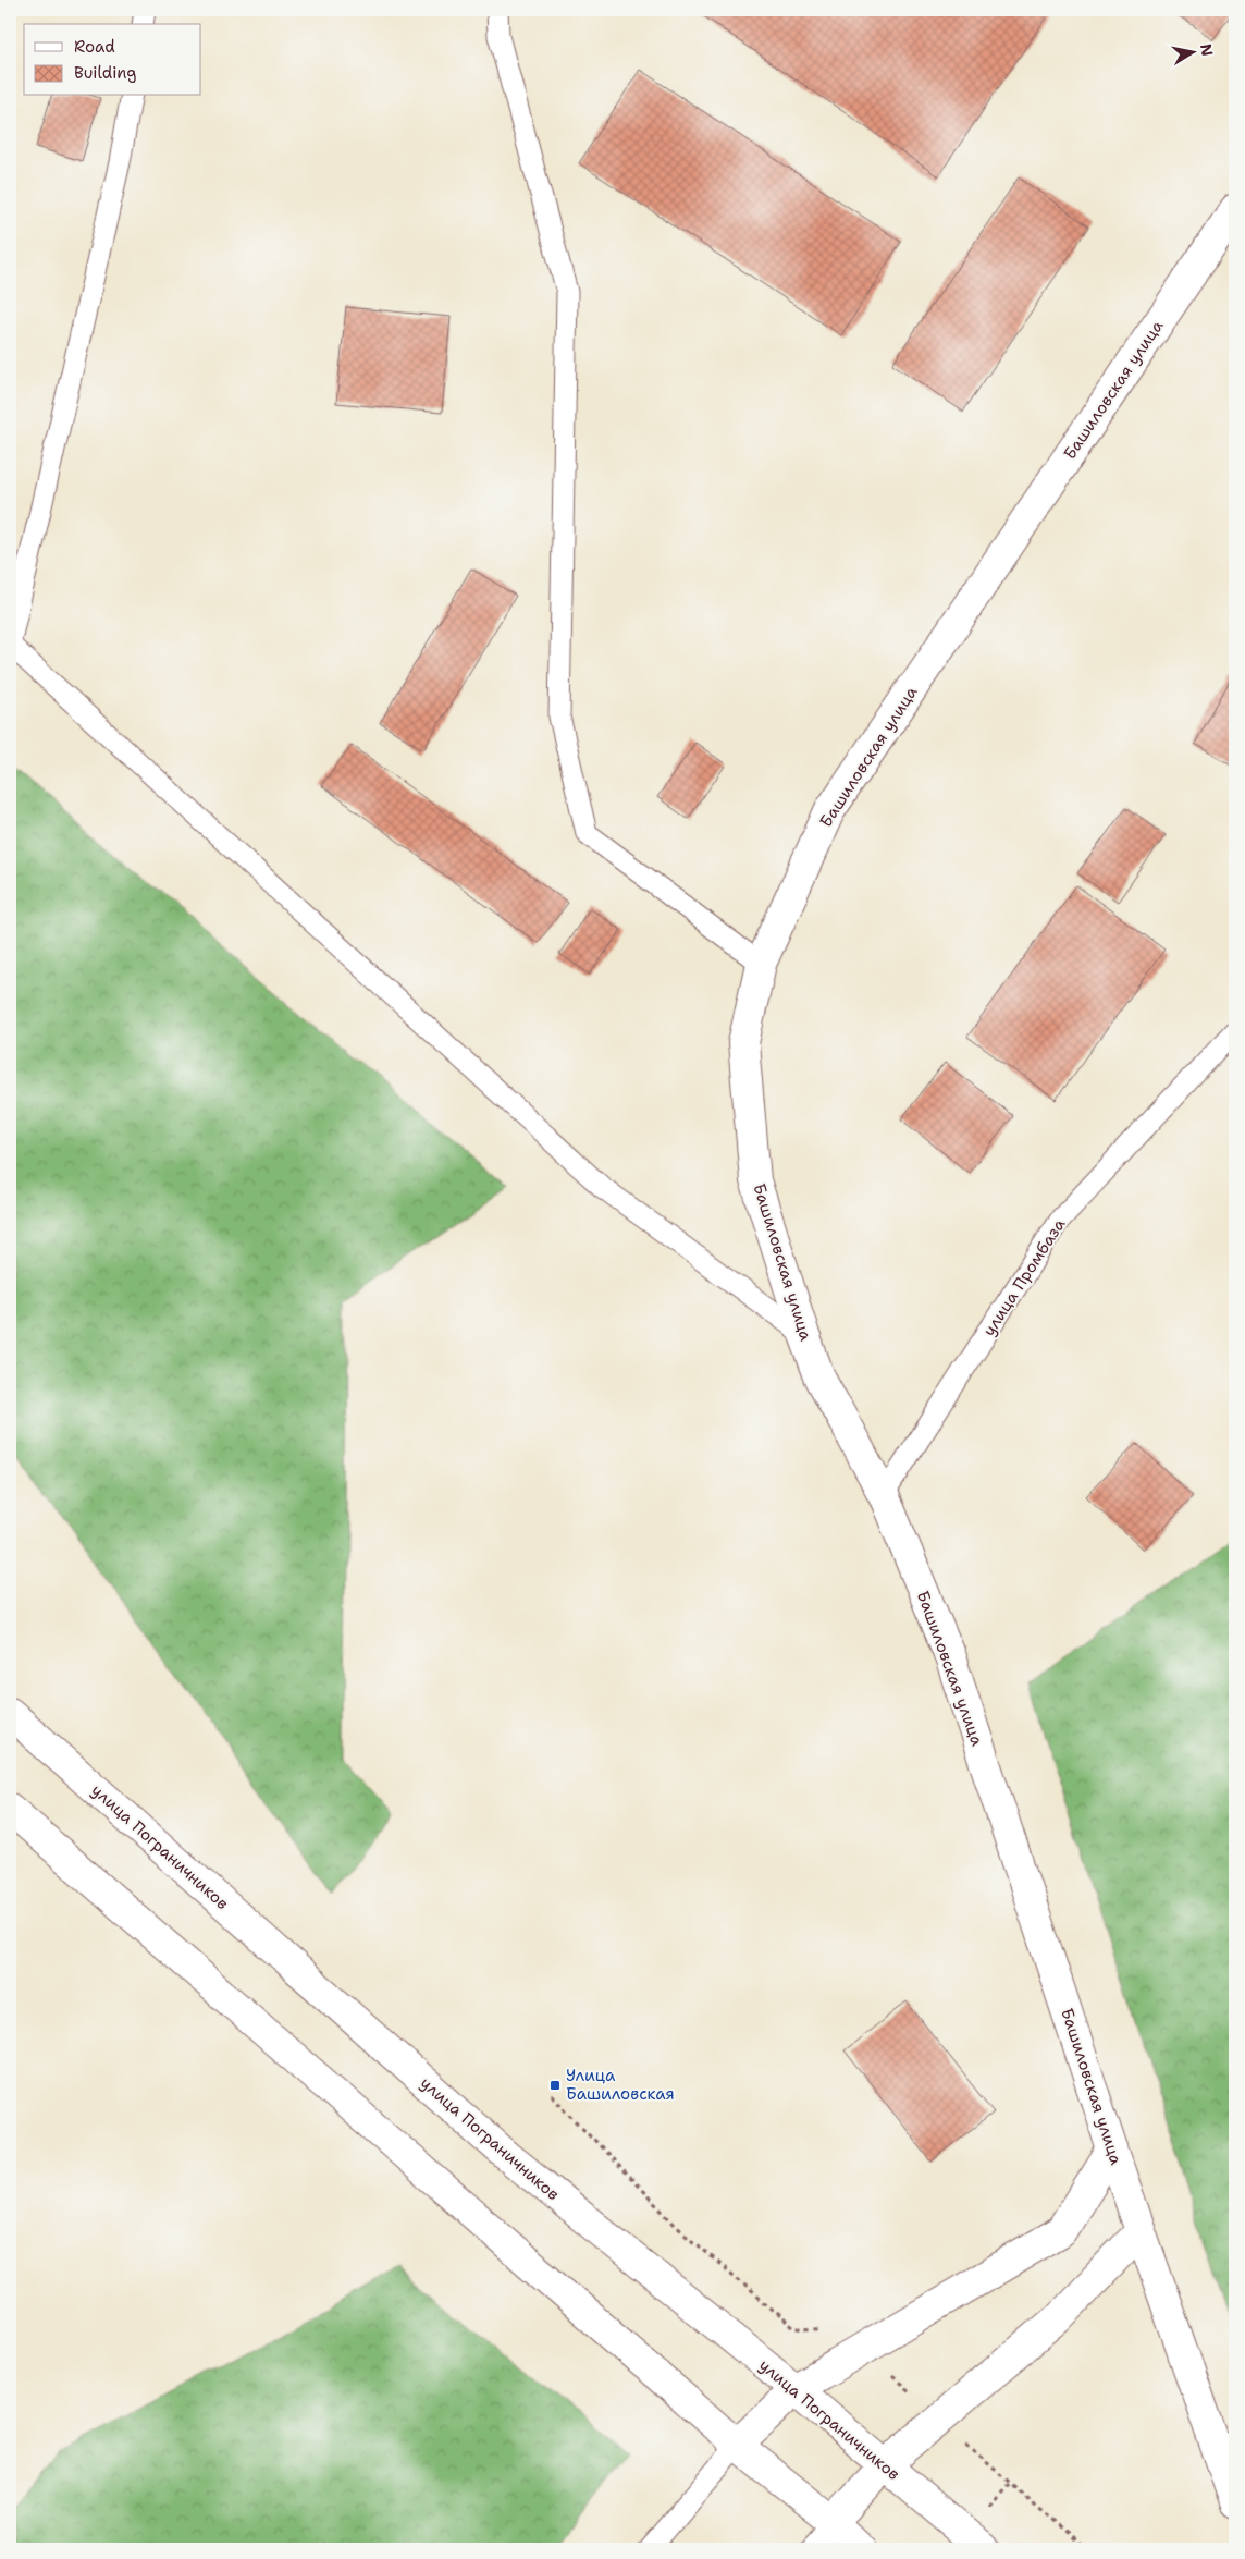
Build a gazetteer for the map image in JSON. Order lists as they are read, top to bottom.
{
  "streets": {
    "main road": ["Башиловская улица", "улица Пограничников"],
    "lane": ["улица Промбаза"]
  },
  "crossings": [
    ["Башиловская улица", "улица Промбаза"]
  ],
  "places": {
    "transit": ["Улица Башиловская"]
  },
  "legend": ["Road", "Building"],
  "north": "right"
}
